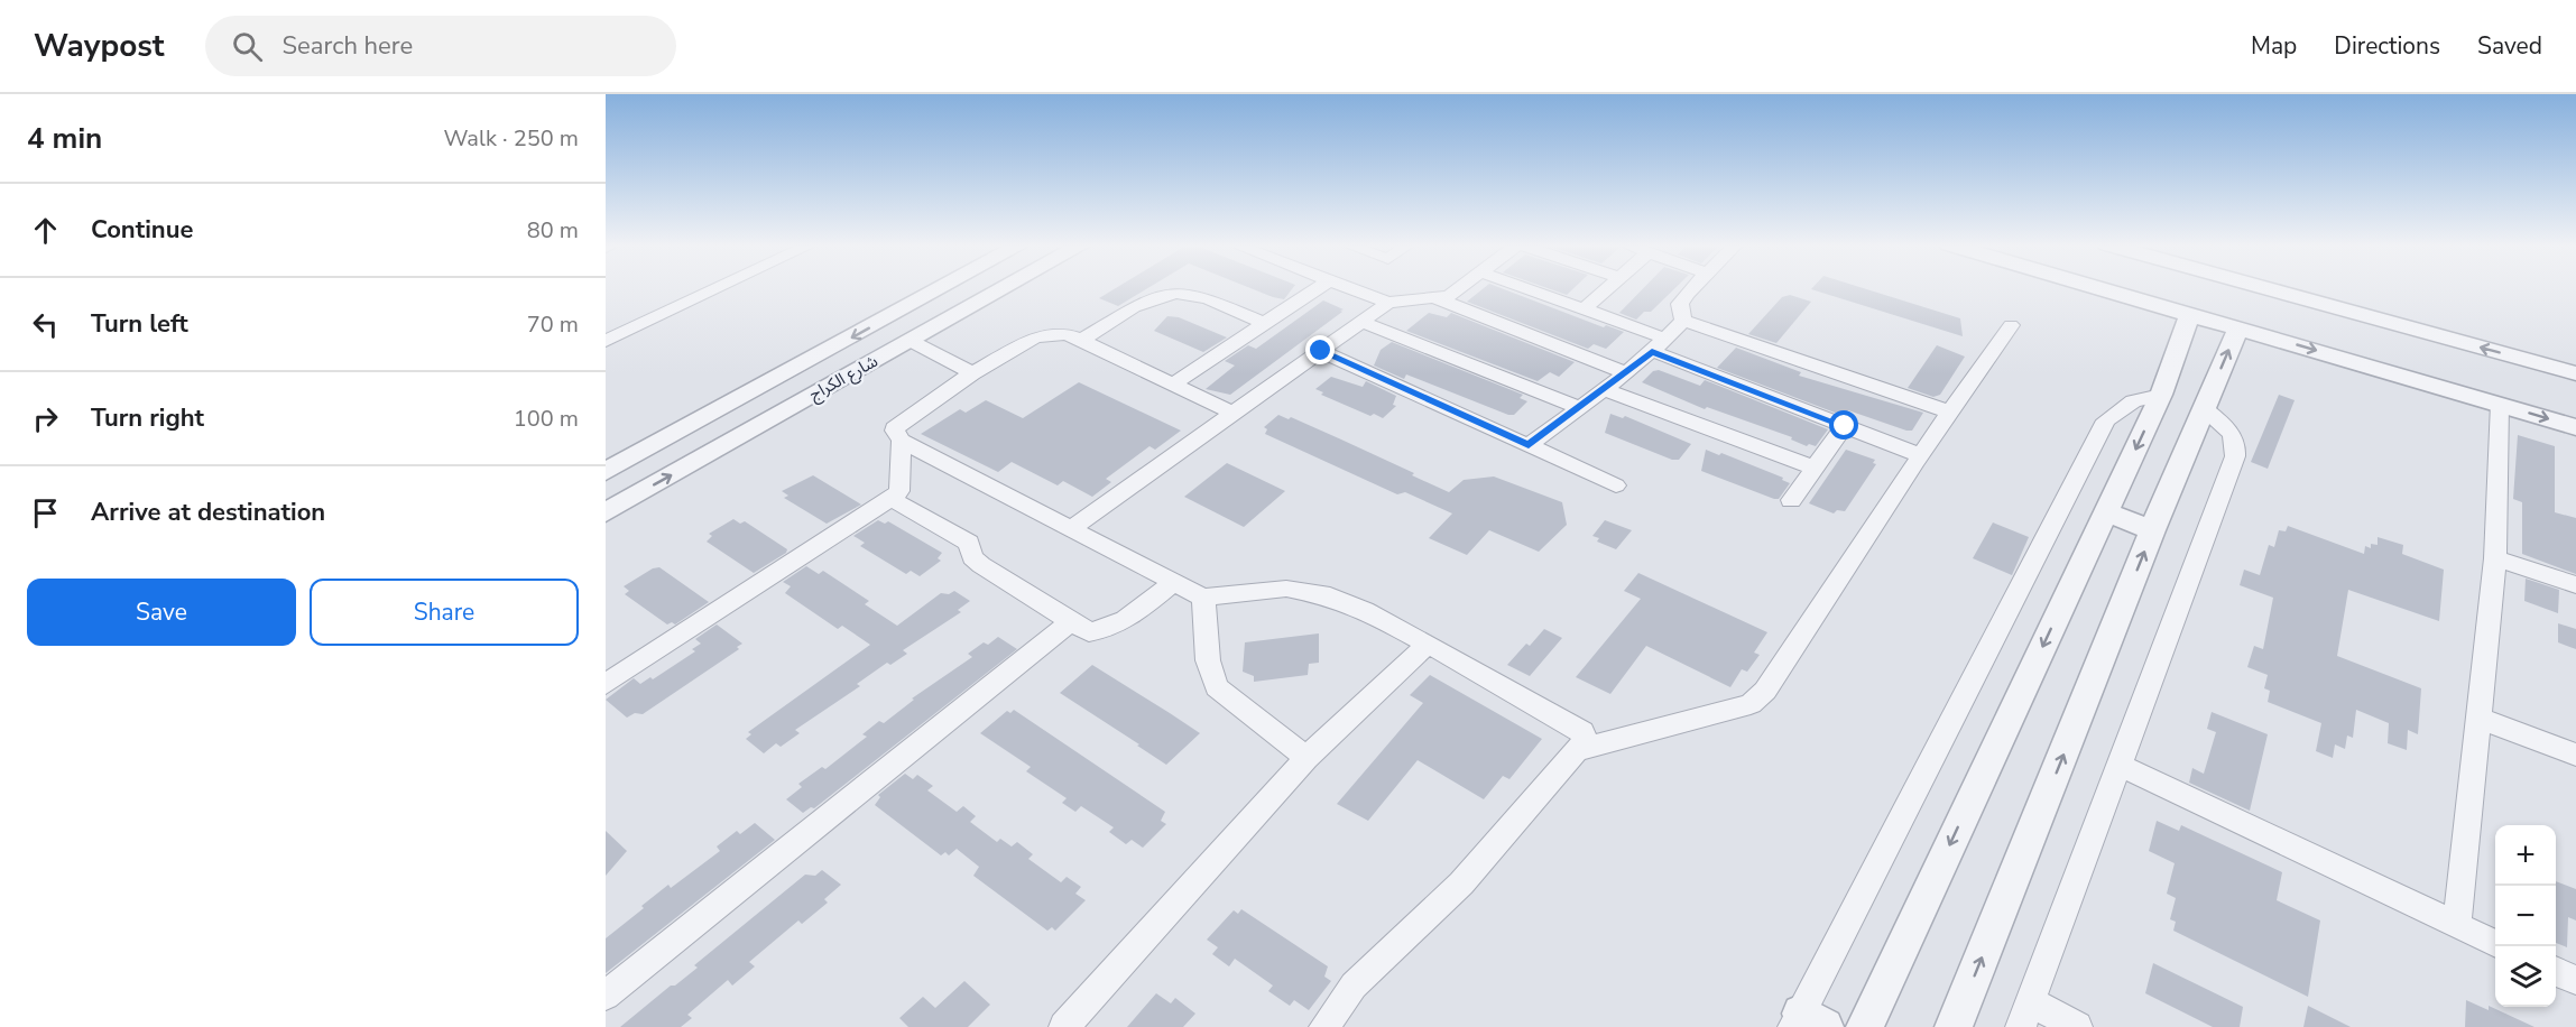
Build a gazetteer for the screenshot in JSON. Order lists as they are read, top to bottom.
{
  "streets": {
    "street": ["شارع الكراج"]
  },
  "page": {
    "header": "Waypost",
    "search": "Search here",
    "nav": ["Map", "Directions", "Saved"],
    "heading": ["4 min", "Walk · 250 m"],
    "list": [
      ["Continue", "80 m"],
      ["Turn left", "70 m"],
      ["Turn right", "100 m"],
      "Arrive at destination"
    ],
    "buttons": ["Save", "Share"],
    "map_buttons": ["+", "−"]
  }
}
